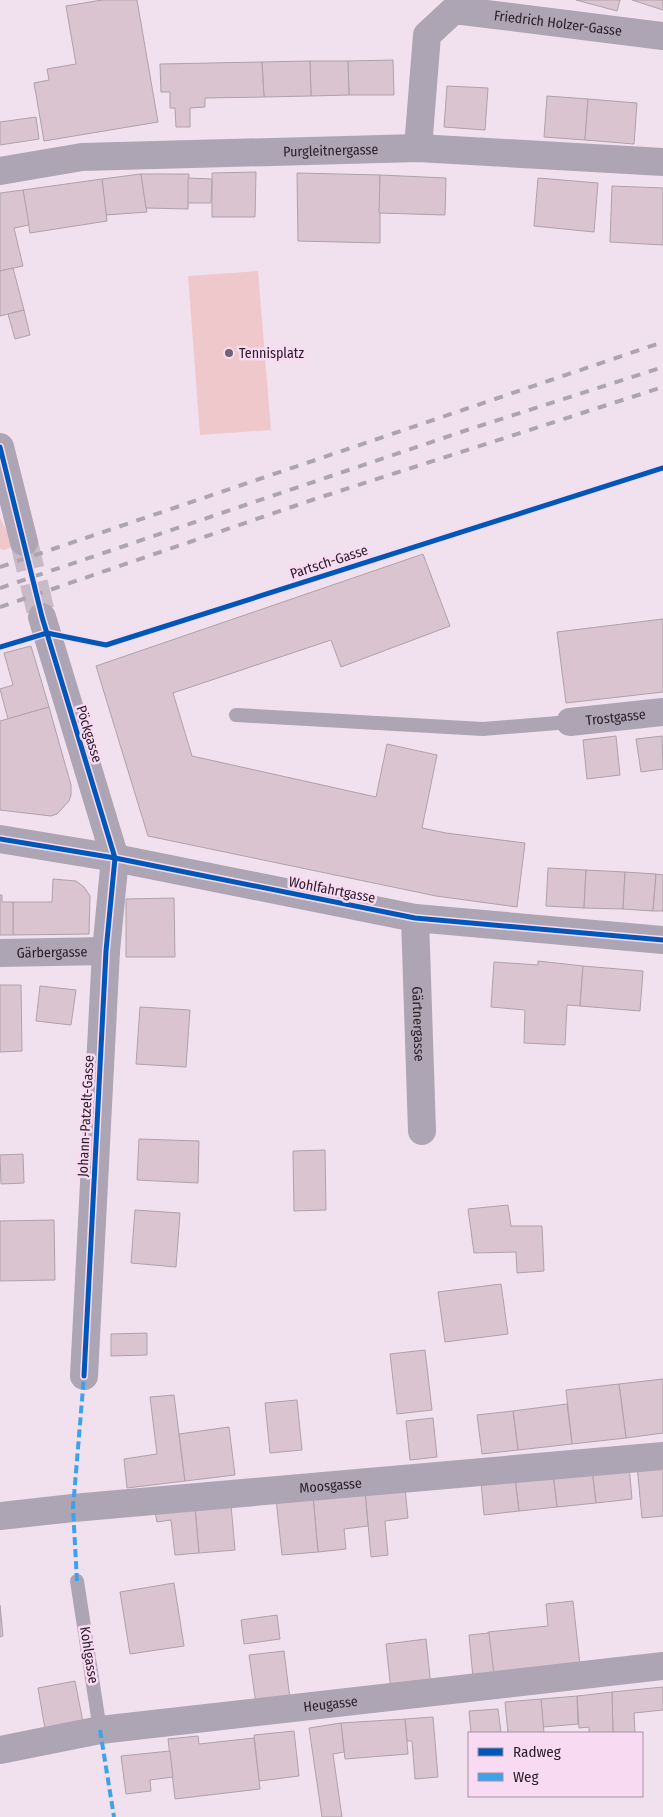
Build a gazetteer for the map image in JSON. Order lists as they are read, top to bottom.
{
  "streets": {
    "street": [
      "Friedrich Holzer-Gasse",
      "Purgleitnergasse",
      "Trostgasse",
      "Pöckgasse",
      "Wohlfahrtgasse",
      "Gärbergasse",
      "Gärtnergasse",
      "Johann-Patzelt-Gasse",
      "Moosgasse",
      "Heugasse"
    ],
    "lane": ["Kohlgasse"],
    "cycle path": ["Partsch-Gasse"]
  },
  "crossings": [
    ["Friedrich Holzer-Gasse", "Purgleitnergasse"],
    ["Pöckgasse", "Wohlfahrtgasse"],
    ["Pöckgasse", "Johann-Patzelt-Gasse"],
    ["Wohlfahrtgasse", "Gärtnergasse"],
    ["Wohlfahrtgasse", "Johann-Patzelt-Gasse"],
    ["Gärbergasse", "Johann-Patzelt-Gasse"],
    ["Kohlgasse", "Heugasse"]
  ],
  "places": ["Tennisplatz"],
  "legend": ["Radweg", "Weg"]
}
